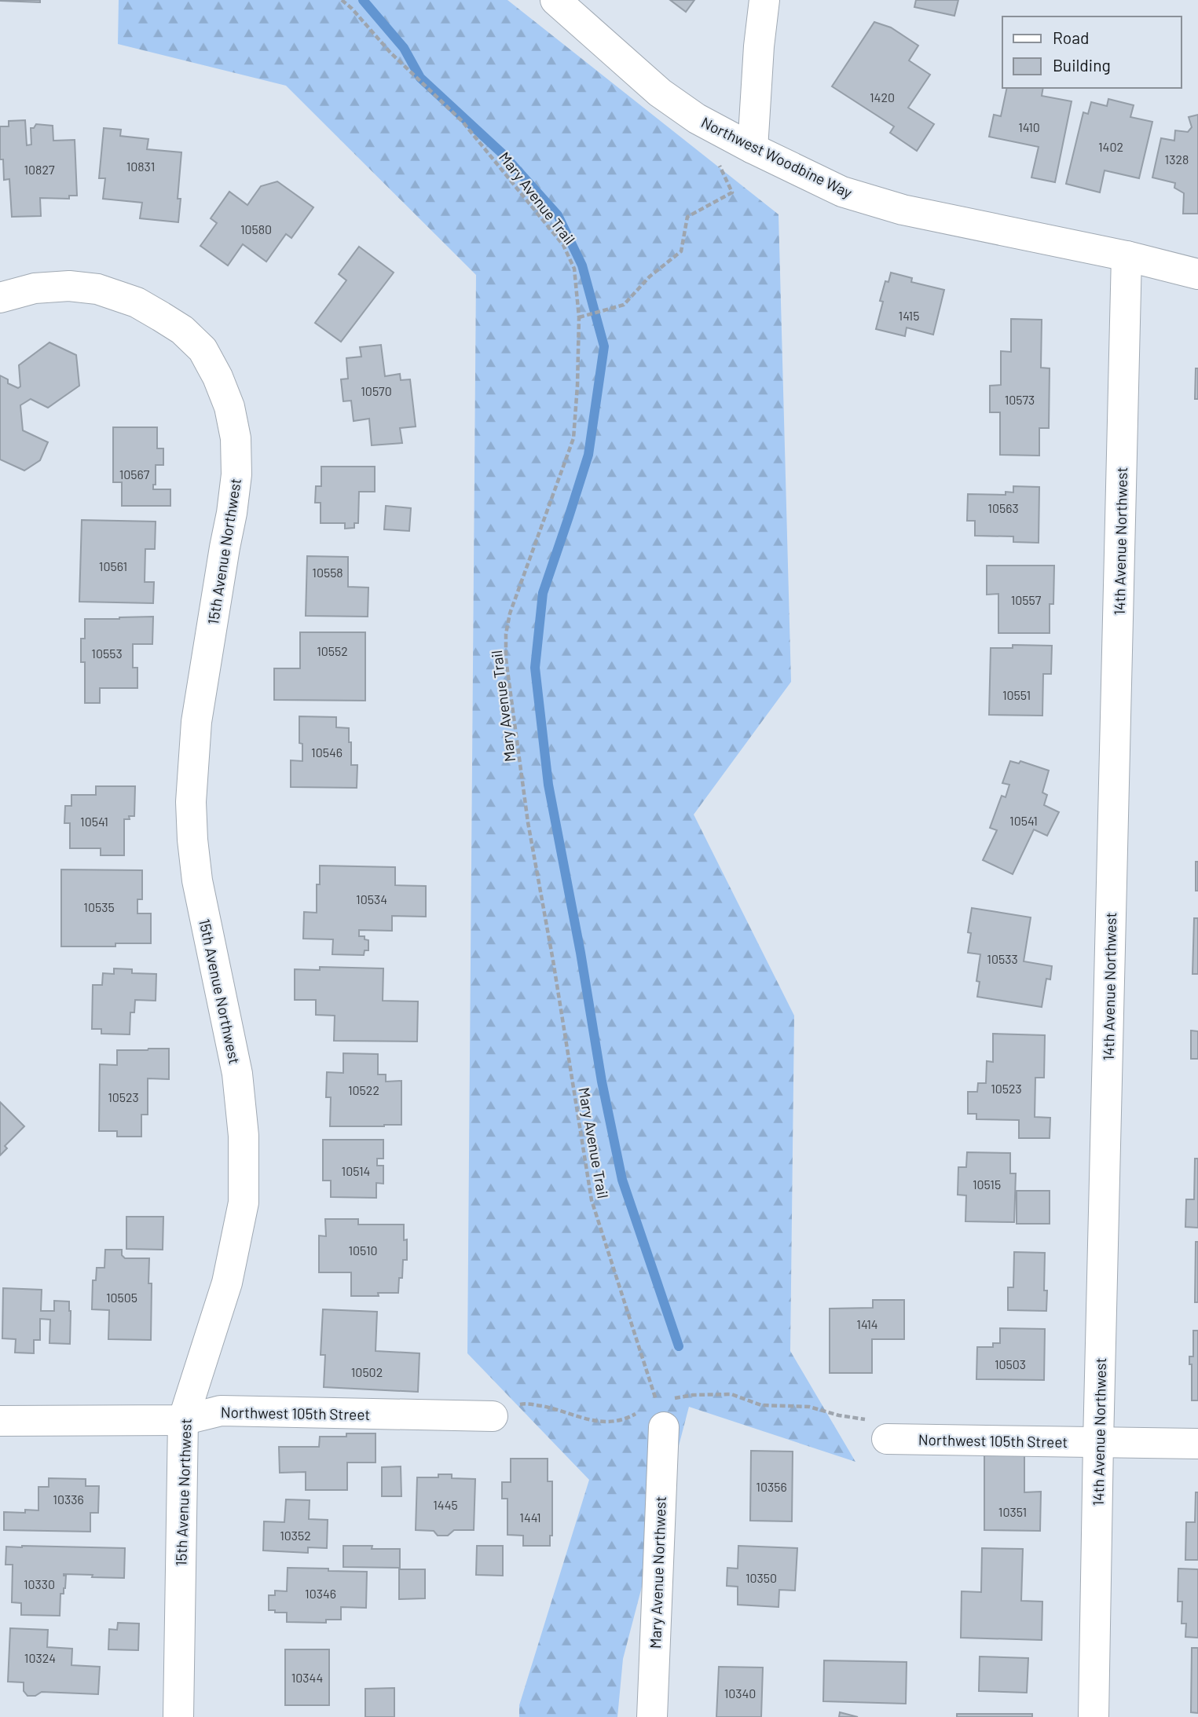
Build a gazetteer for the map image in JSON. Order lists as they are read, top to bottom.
{
  "streets": {
    "street": [
      "Northwest Woodbine Way",
      "14th Avenue Northwest",
      "15th Avenue Northwest",
      "Northwest 105th Street",
      "Mary Avenue Northwest"
    ],
    "path": ["Mary Avenue Trail"]
  },
  "crossings": [
    ["Northwest Woodbine Way", "14th Avenue Northwest"],
    ["Mary Avenue Trail", "Mary Avenue Northwest"],
    ["14th Avenue Northwest", "Northwest 105th Street"],
    ["15th Avenue Northwest", "Northwest 105th Street"]
  ],
  "house_numbers": [
    "1420",
    "1410",
    "1402",
    "1328",
    "10831",
    "10827",
    "10580",
    "1415",
    "10570",
    "10573",
    "10567",
    "10563",
    "10561",
    "10558",
    "10557",
    "10552",
    "10553",
    "10551",
    "10546",
    "10541",
    "10541",
    "10534",
    "10535",
    "10533",
    "10523",
    "10522",
    "10523",
    "10514",
    "10515",
    "10510",
    "10505",
    "1414",
    "10503",
    "10502",
    "10356",
    "10336",
    "1445",
    "10351",
    "1441",
    "10352",
    "10350",
    "10330",
    "10346",
    "10324",
    "10344",
    "10340"
  ],
  "legend": ["Road", "Building"]
}
